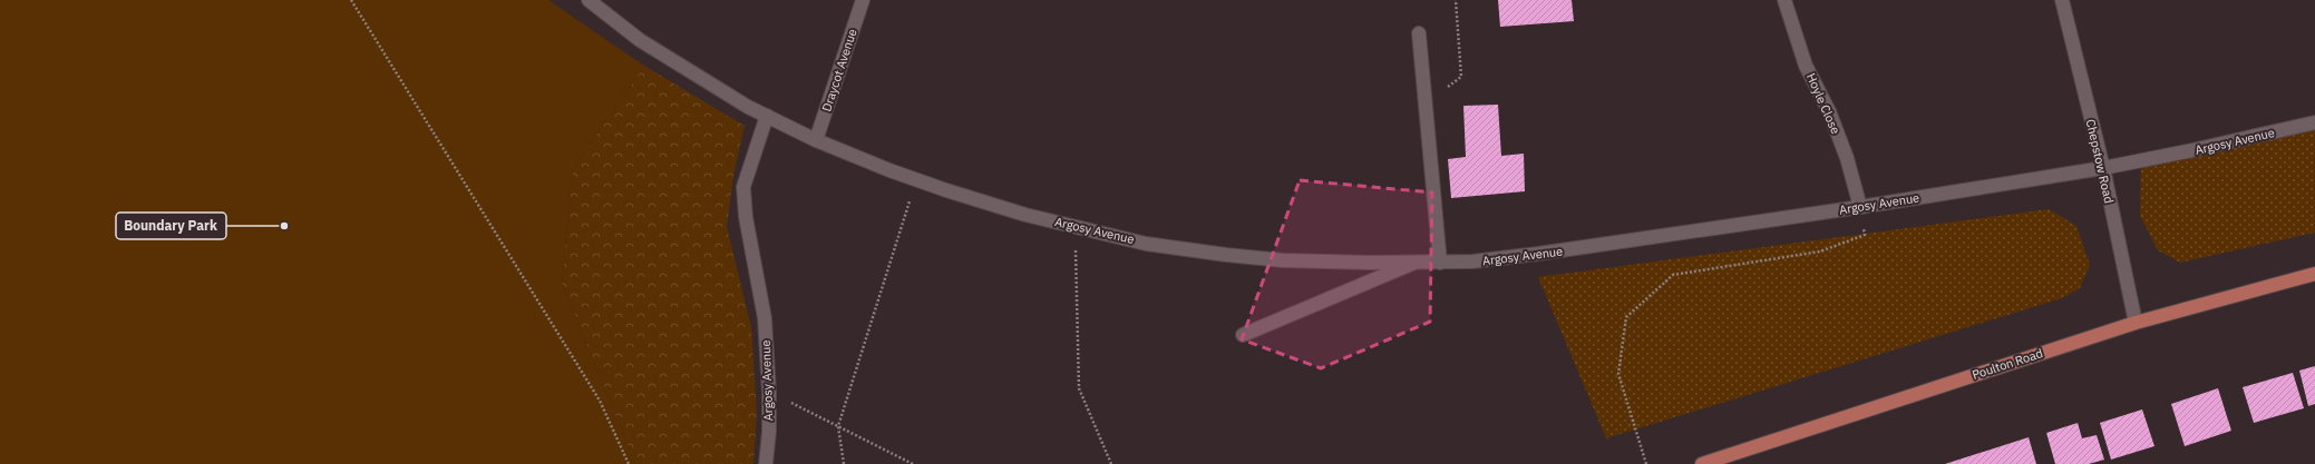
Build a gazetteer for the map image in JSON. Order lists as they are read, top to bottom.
{
  "streets": {
    "main road": ["Poulton Road"],
    "street": [
      "Draycot Avenue",
      "Hoyle Close",
      "Argosy Avenue",
      "Chepstow Road"
    ]
  },
  "crossings": [
    ["Draycot Avenue", "Argosy Avenue"],
    ["Hoyle Close", "Argosy Avenue"],
    ["Argosy Avenue", "Chepstow Road"],
    ["Chepstow Road", "Poulton Road"]
  ],
  "places": ["Boundary Park"]
}
